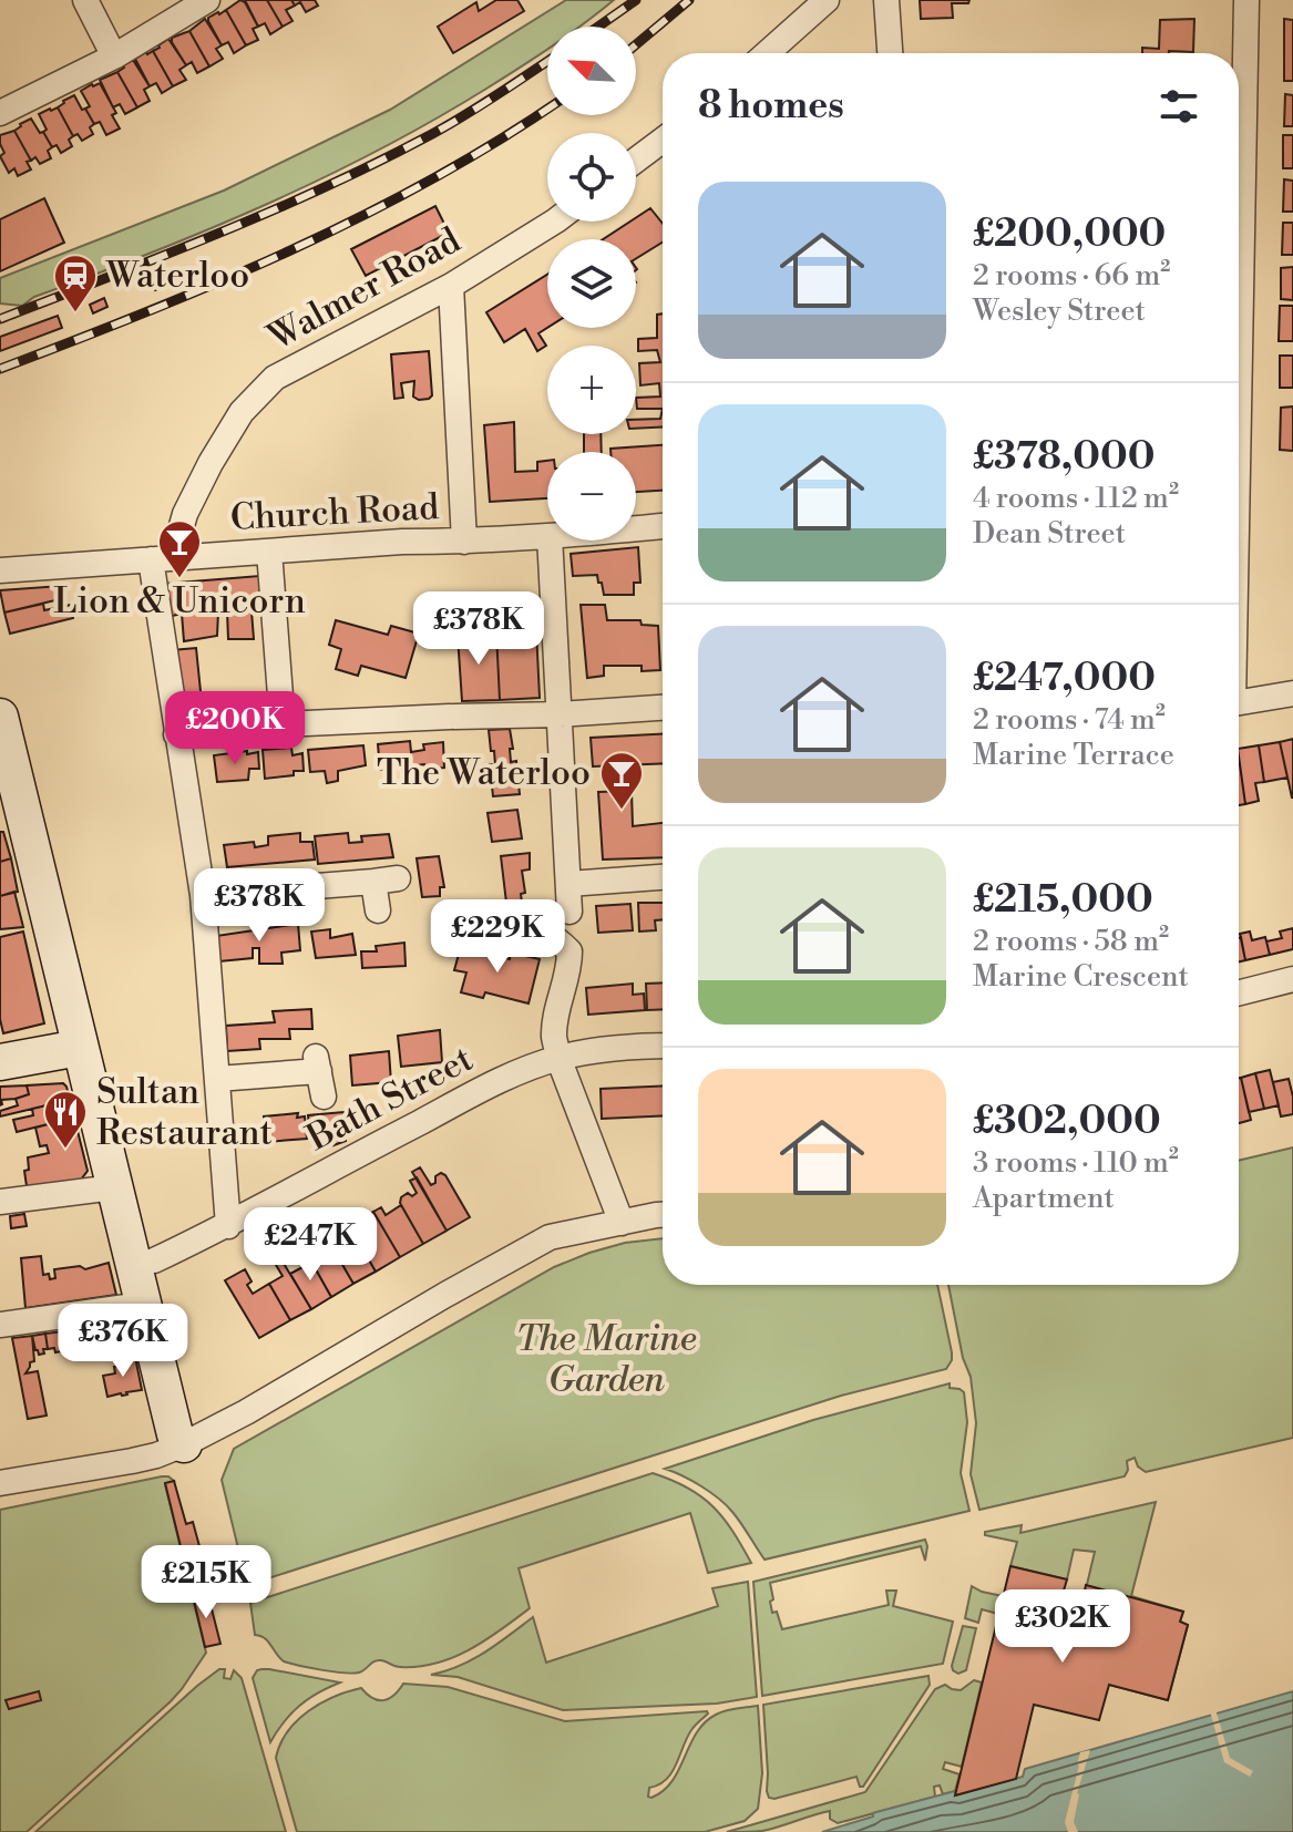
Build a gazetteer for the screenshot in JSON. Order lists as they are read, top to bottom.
{
  "streets": {
    "street": ["Walmer Road", "Church Road", "Bath Street"]
  },
  "crossings": [
    ["Walmer Road", "Church Road"]
  ],
  "parks": ["The Marine Garden"],
  "places": {
    "station": ["Waterloo"],
    "bar": ["Lion & Unicorn", "The Waterloo"],
    "restaurant": ["Sultan Restaurant"]
  },
  "north": "top left",
  "page": {
    "map_buttons": ["+", "−"],
    "heading": "8 homes",
    "list": [
      {
        "name": "£200,000",
        "note": "2 rooms · 66 m² · Wesley Street"
      },
      {
        "name": "£378,000",
        "note": "4 rooms · 112 m² · Dean Street"
      },
      {
        "name": "£247,000",
        "note": "2 rooms · 74 m² · Marine Terrace"
      },
      {
        "name": "£215,000",
        "note": "2 rooms · 58 m² · Marine Crescent"
      },
      {
        "name": "£302,000",
        "note": "3 rooms · 110 m² · Apartment"
      }
    ],
    "price": [
      "£378K",
      "£200K",
      "£378K",
      "£229K",
      "£247K",
      "£376K",
      "£215K",
      "£302K"
    ]
  }
}
